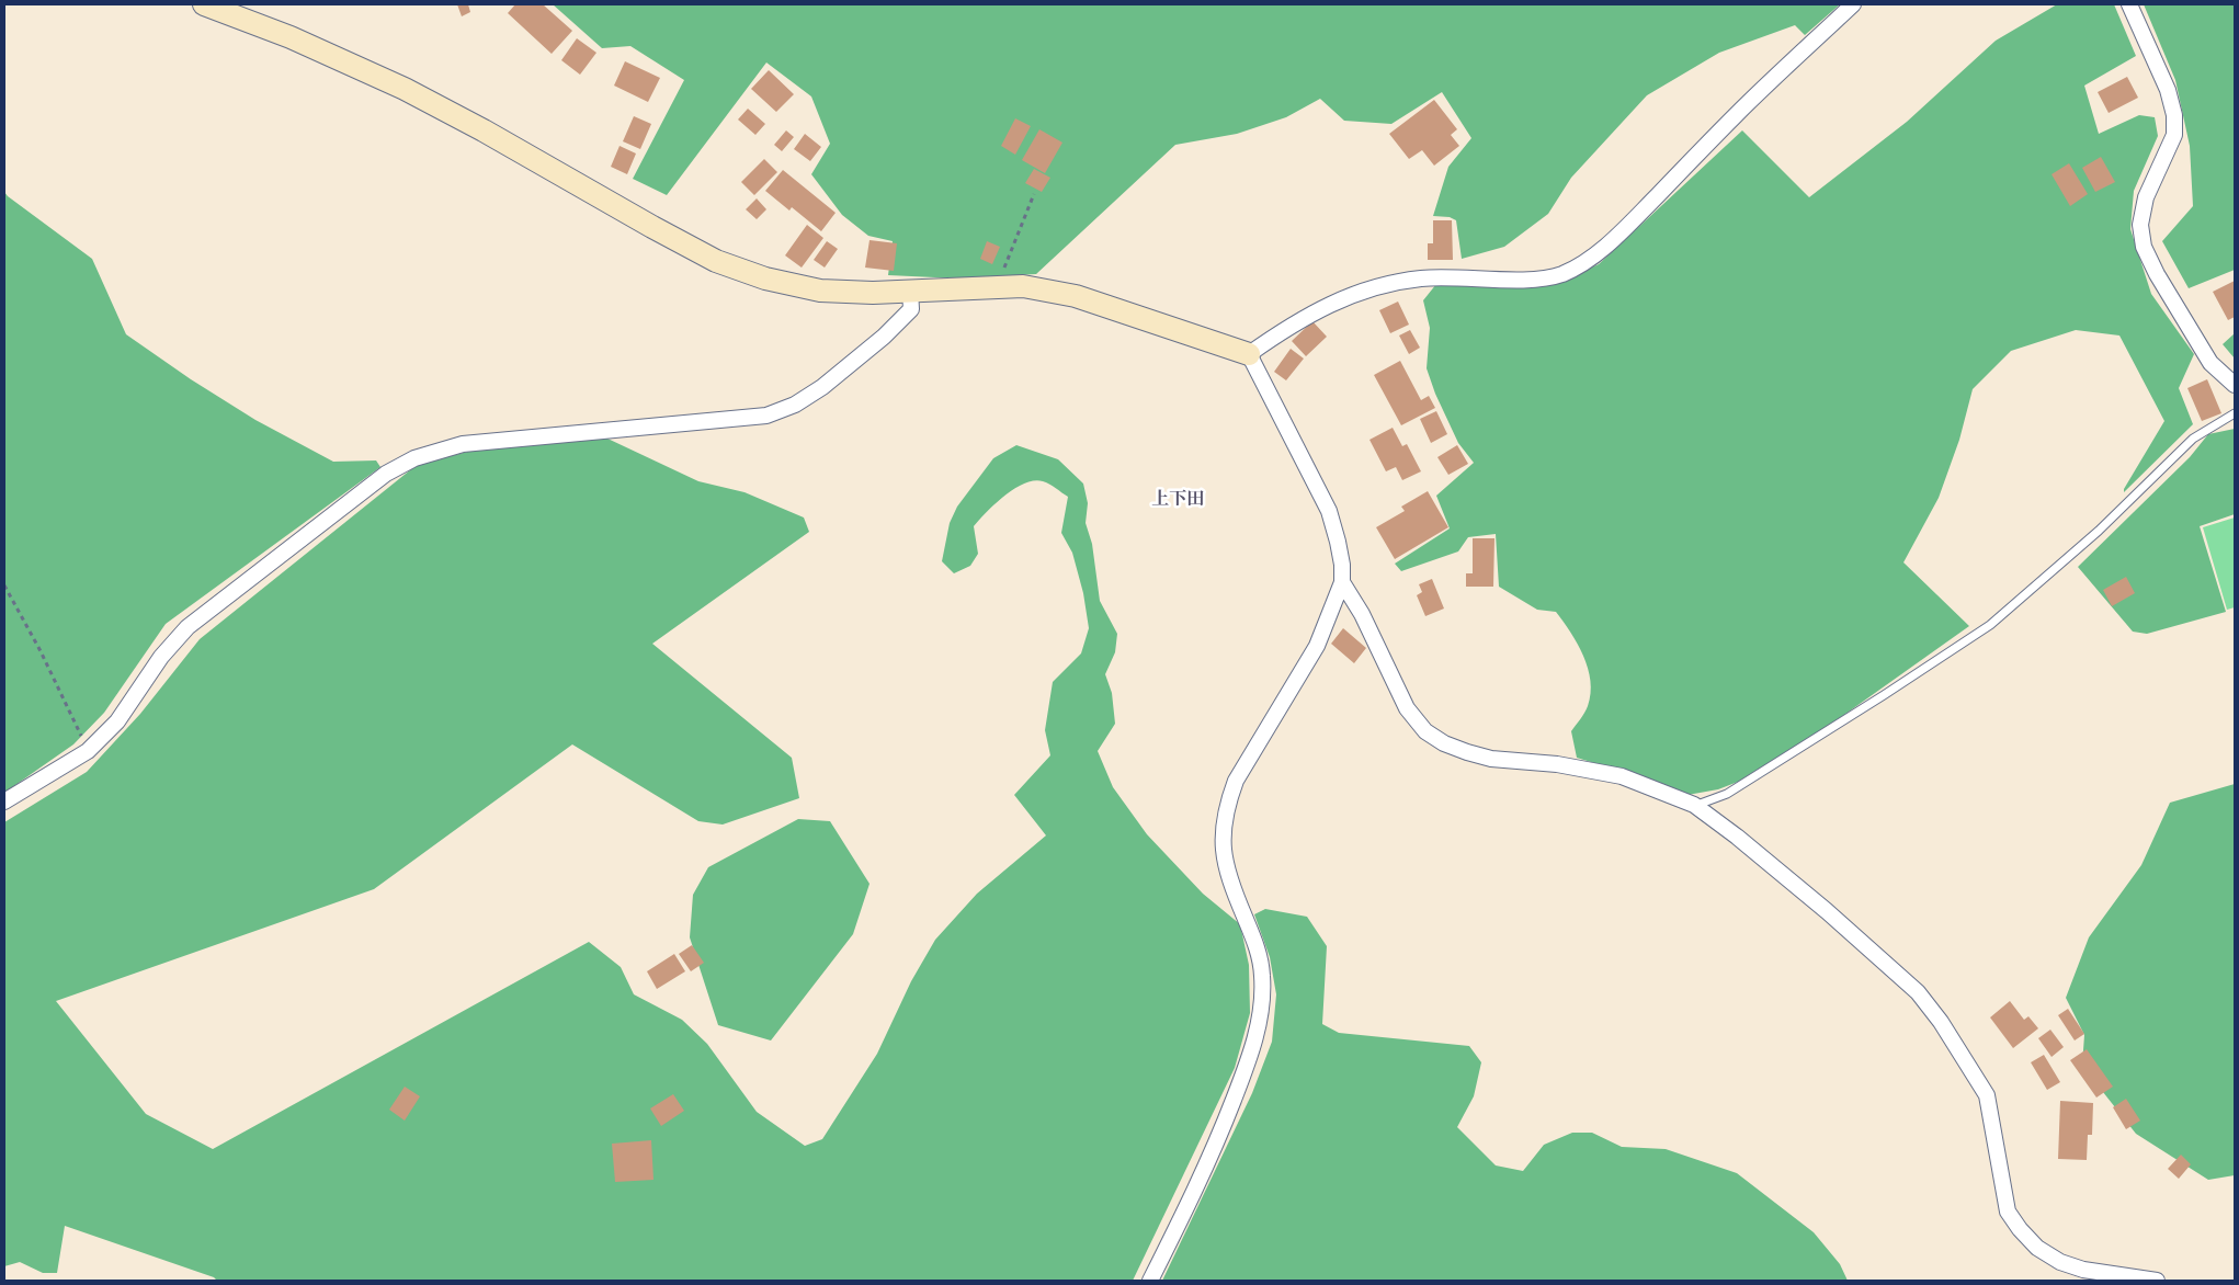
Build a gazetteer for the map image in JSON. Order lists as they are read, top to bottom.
{
  "districts": ["上下田"]
}
